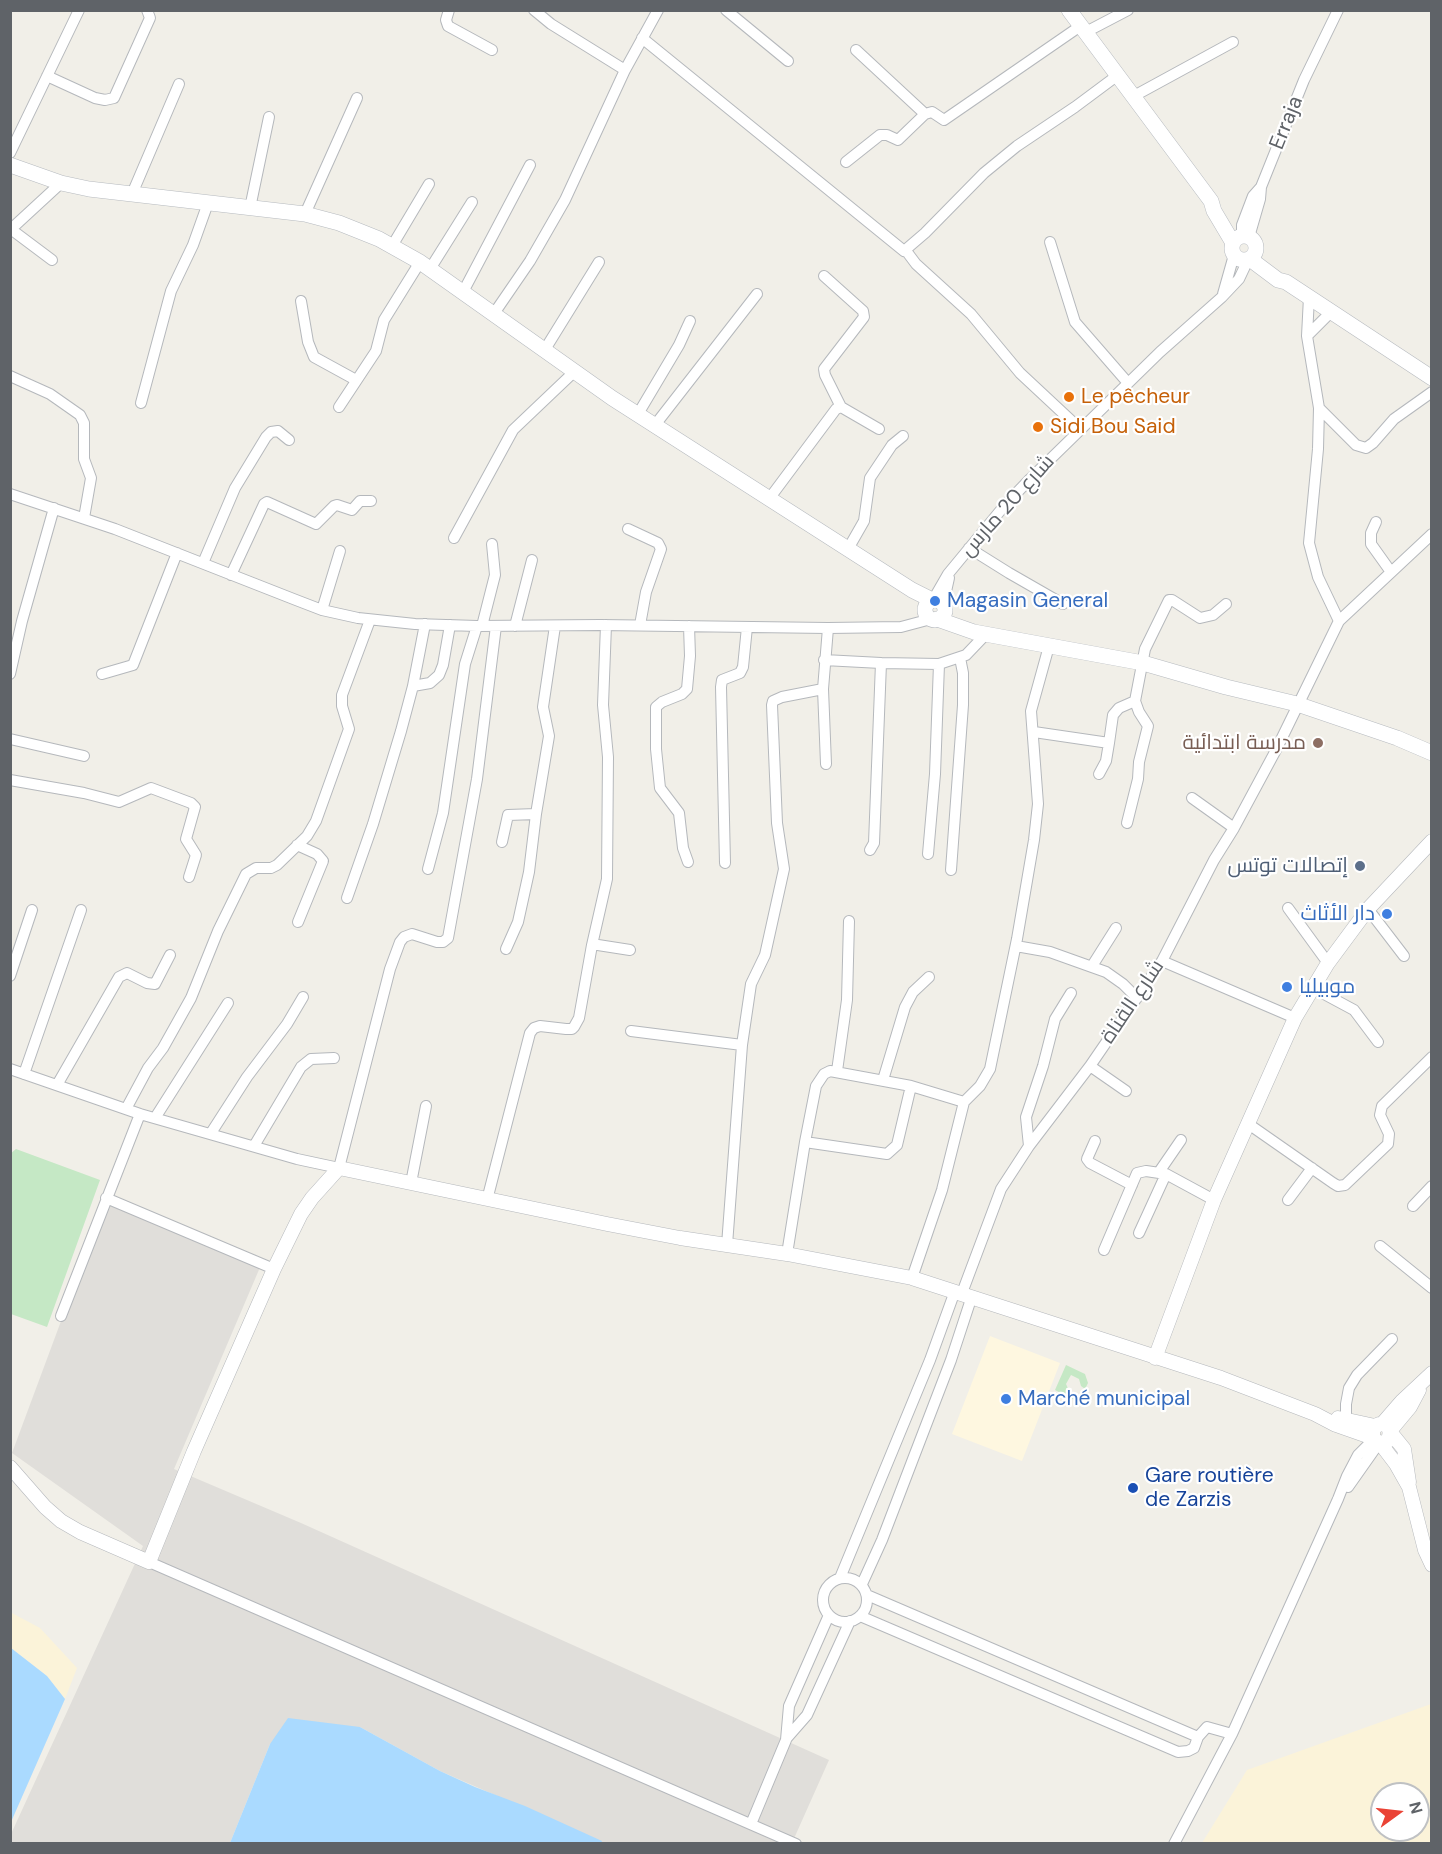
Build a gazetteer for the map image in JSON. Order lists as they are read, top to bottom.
{
  "streets": {
    "street": ["Erraja", "شارع 20 مارس", "شارع القناة"]
  },
  "crossings": [
    ["Erraja", "شارع 20 مارس"]
  ],
  "places": [
    "Le pêcheur",
    "Sidi Bou Said",
    "Magasin General",
    "مدرسة ابتدائية",
    "إتصالات توتس",
    "دار الأثاث",
    "موبيليا",
    "Marché municipal",
    "Gare routière de Zarzis"
  ],
  "north": "right"
}
